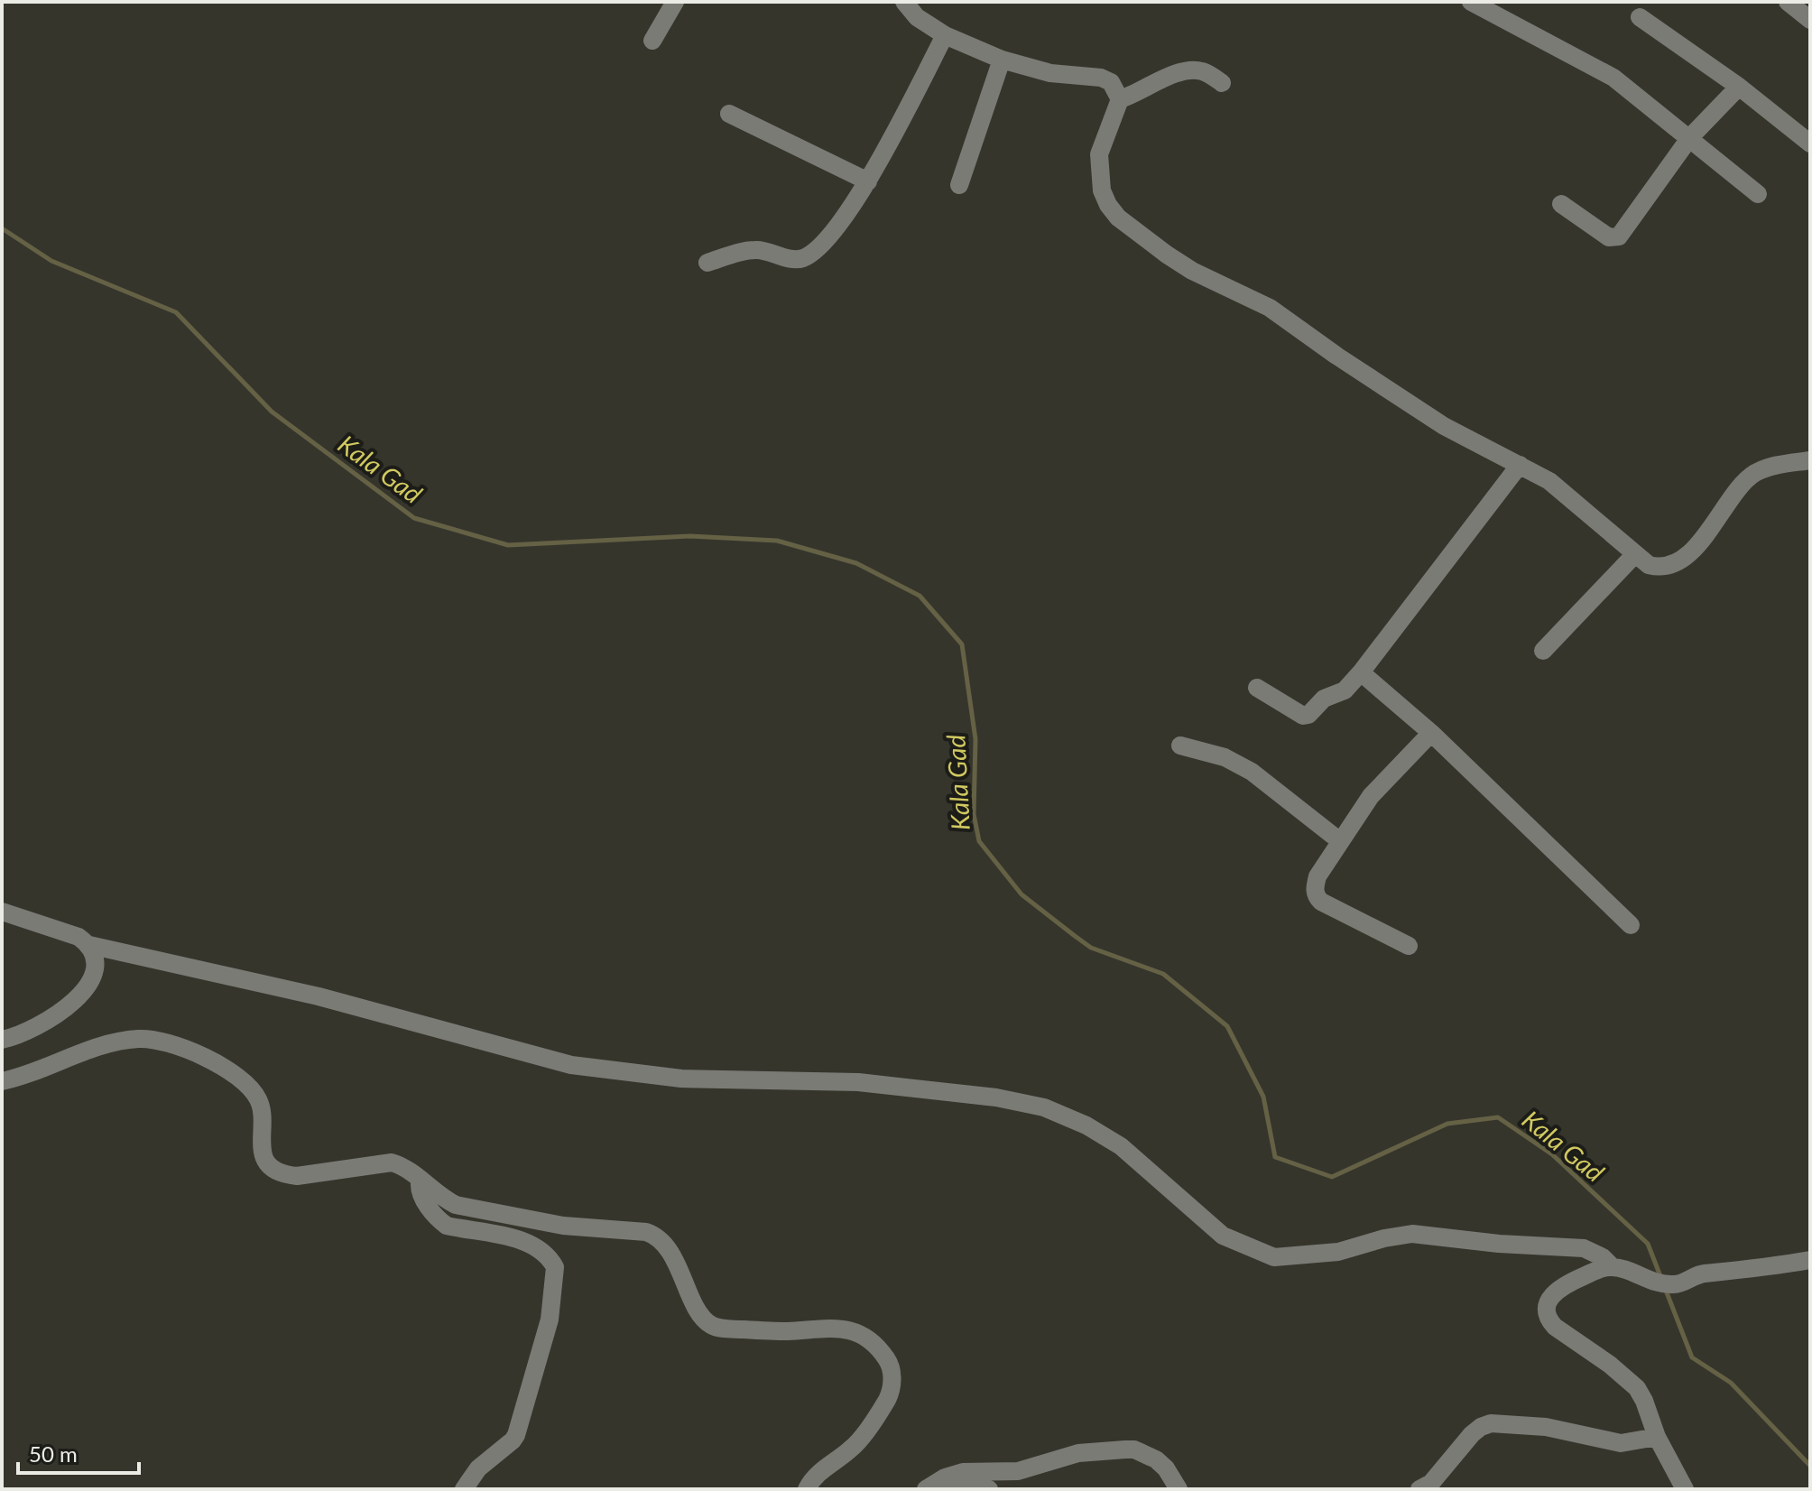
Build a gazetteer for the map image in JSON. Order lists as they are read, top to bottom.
{
  "water": ["Kala Gad"],
  "scale_bar": "50 m"
}
